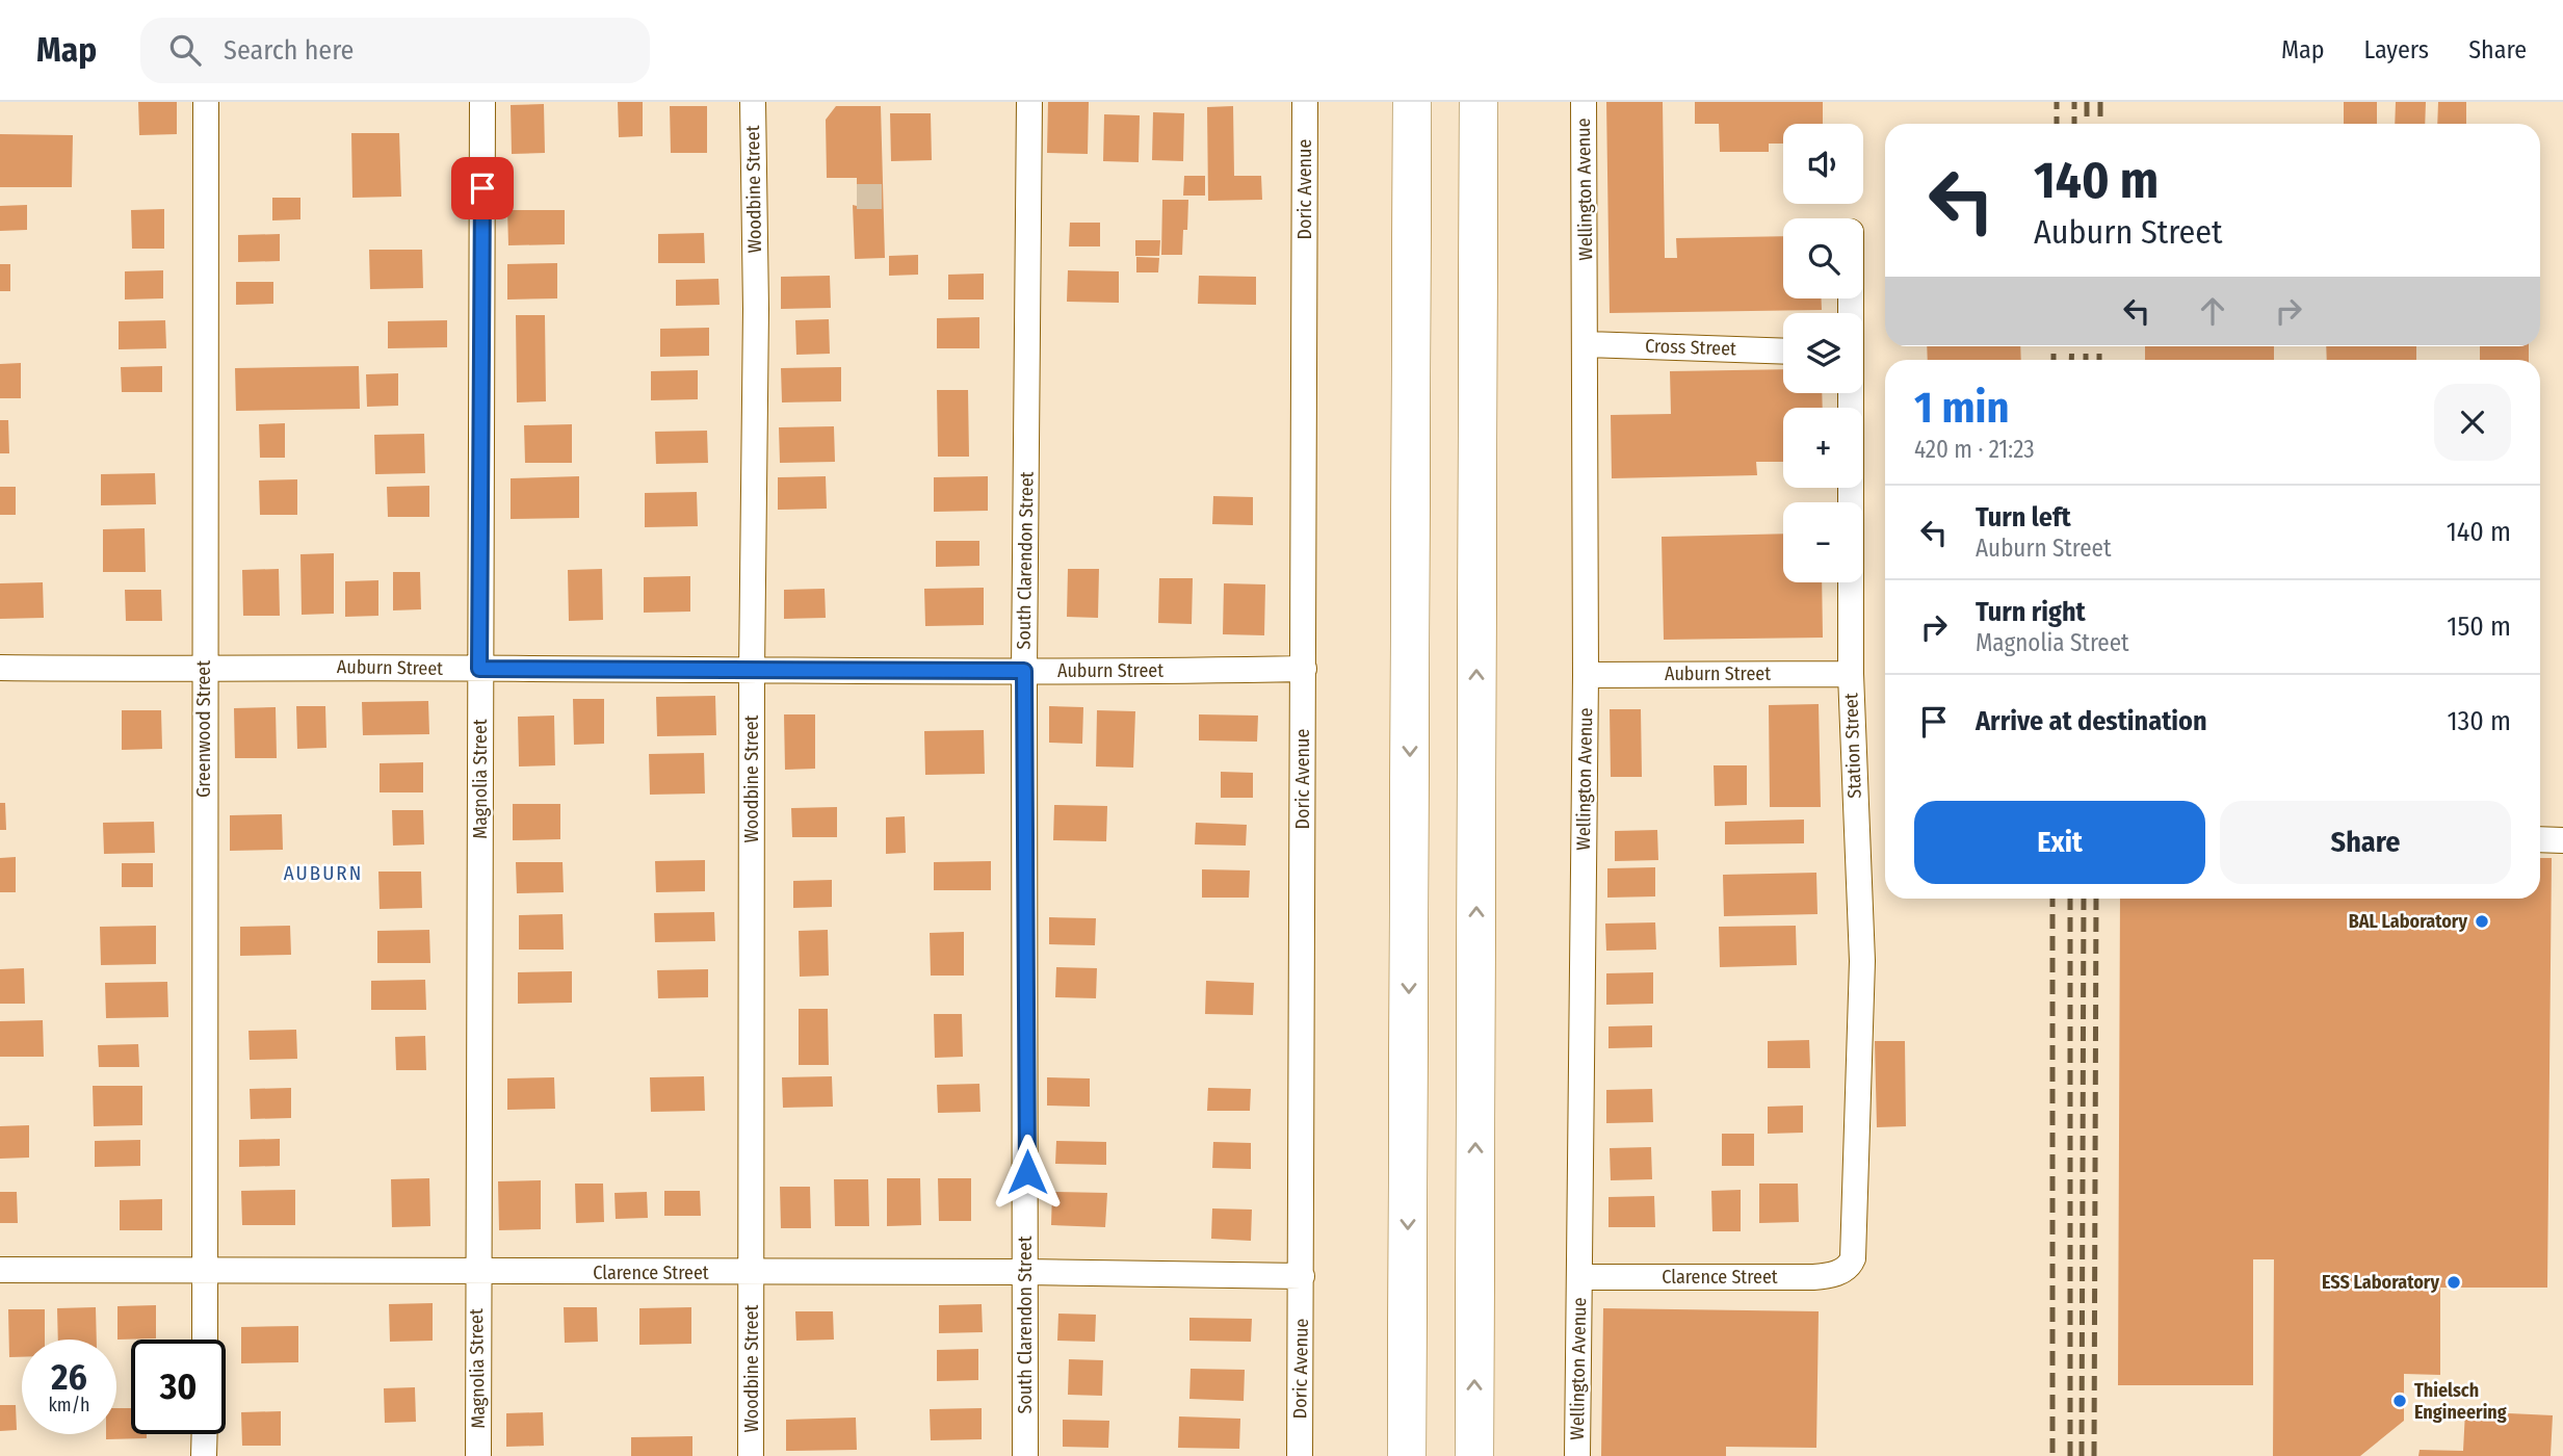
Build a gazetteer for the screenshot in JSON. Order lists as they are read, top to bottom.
{
  "streets": {
    "street": [
      "Woodbine Street",
      "Doric Avenue",
      "Wellington Avenue",
      "Cross Street",
      "South Clarendon Street",
      "Auburn Street",
      "Greenwood Street",
      "Station Street",
      "Magnolia Street",
      "Clarence Street"
    ]
  },
  "crossings": [
    ["Woodbine Street", "Auburn Street"],
    ["Woodbine Street", "Clarence Street"],
    ["Doric Avenue", "Auburn Street"],
    ["Doric Avenue", "Clarence Street"],
    ["Wellington Avenue", "Cross Street"],
    ["Wellington Avenue", "Auburn Street"],
    ["Wellington Avenue", "Clarence Street"],
    ["South Clarendon Street", "Auburn Street"],
    ["South Clarendon Street", "Clarence Street"],
    ["Auburn Street", "Greenwood Street"],
    ["Auburn Street", "Station Street"],
    ["Auburn Street", "Magnolia Street"],
    ["Greenwood Street", "Clarence Street"],
    ["Station Street", "Clarence Street"],
    ["Magnolia Street", "Clarence Street"]
  ],
  "districts": ["AUBURN"],
  "places": ["BAL Laboratory", "ESS Laboratory", "Thielsch Engineering"],
  "page": {
    "header": "Map",
    "search": "Search here",
    "nav": ["Map", "Layers", "Share"],
    "map_buttons": ["+", "−"],
    "turn": ["140 m", "Auburn Street"],
    "heading": ["1 min", "420 m · 21:23"],
    "list": [
      {
        "name": "Turn left",
        "note": "Auburn Street",
        "value": "140 m"
      },
      {
        "name": "Turn right",
        "note": "Magnolia Street",
        "value": "150 m"
      },
      {
        "name": "Arrive at destination",
        "value": "130 m"
      }
    ],
    "buttons": ["Exit", "Share"],
    "speed": "26 km/h",
    "limit": "30"
  }
}
